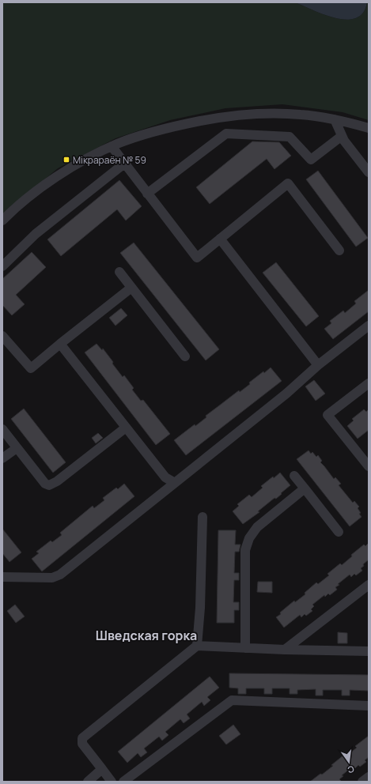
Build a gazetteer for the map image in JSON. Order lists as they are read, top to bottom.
{
  "districts": ["Шведская горка"],
  "places": {
    "transit": ["Мікрараён № 59"]
  },
  "north": "bottom"
}
